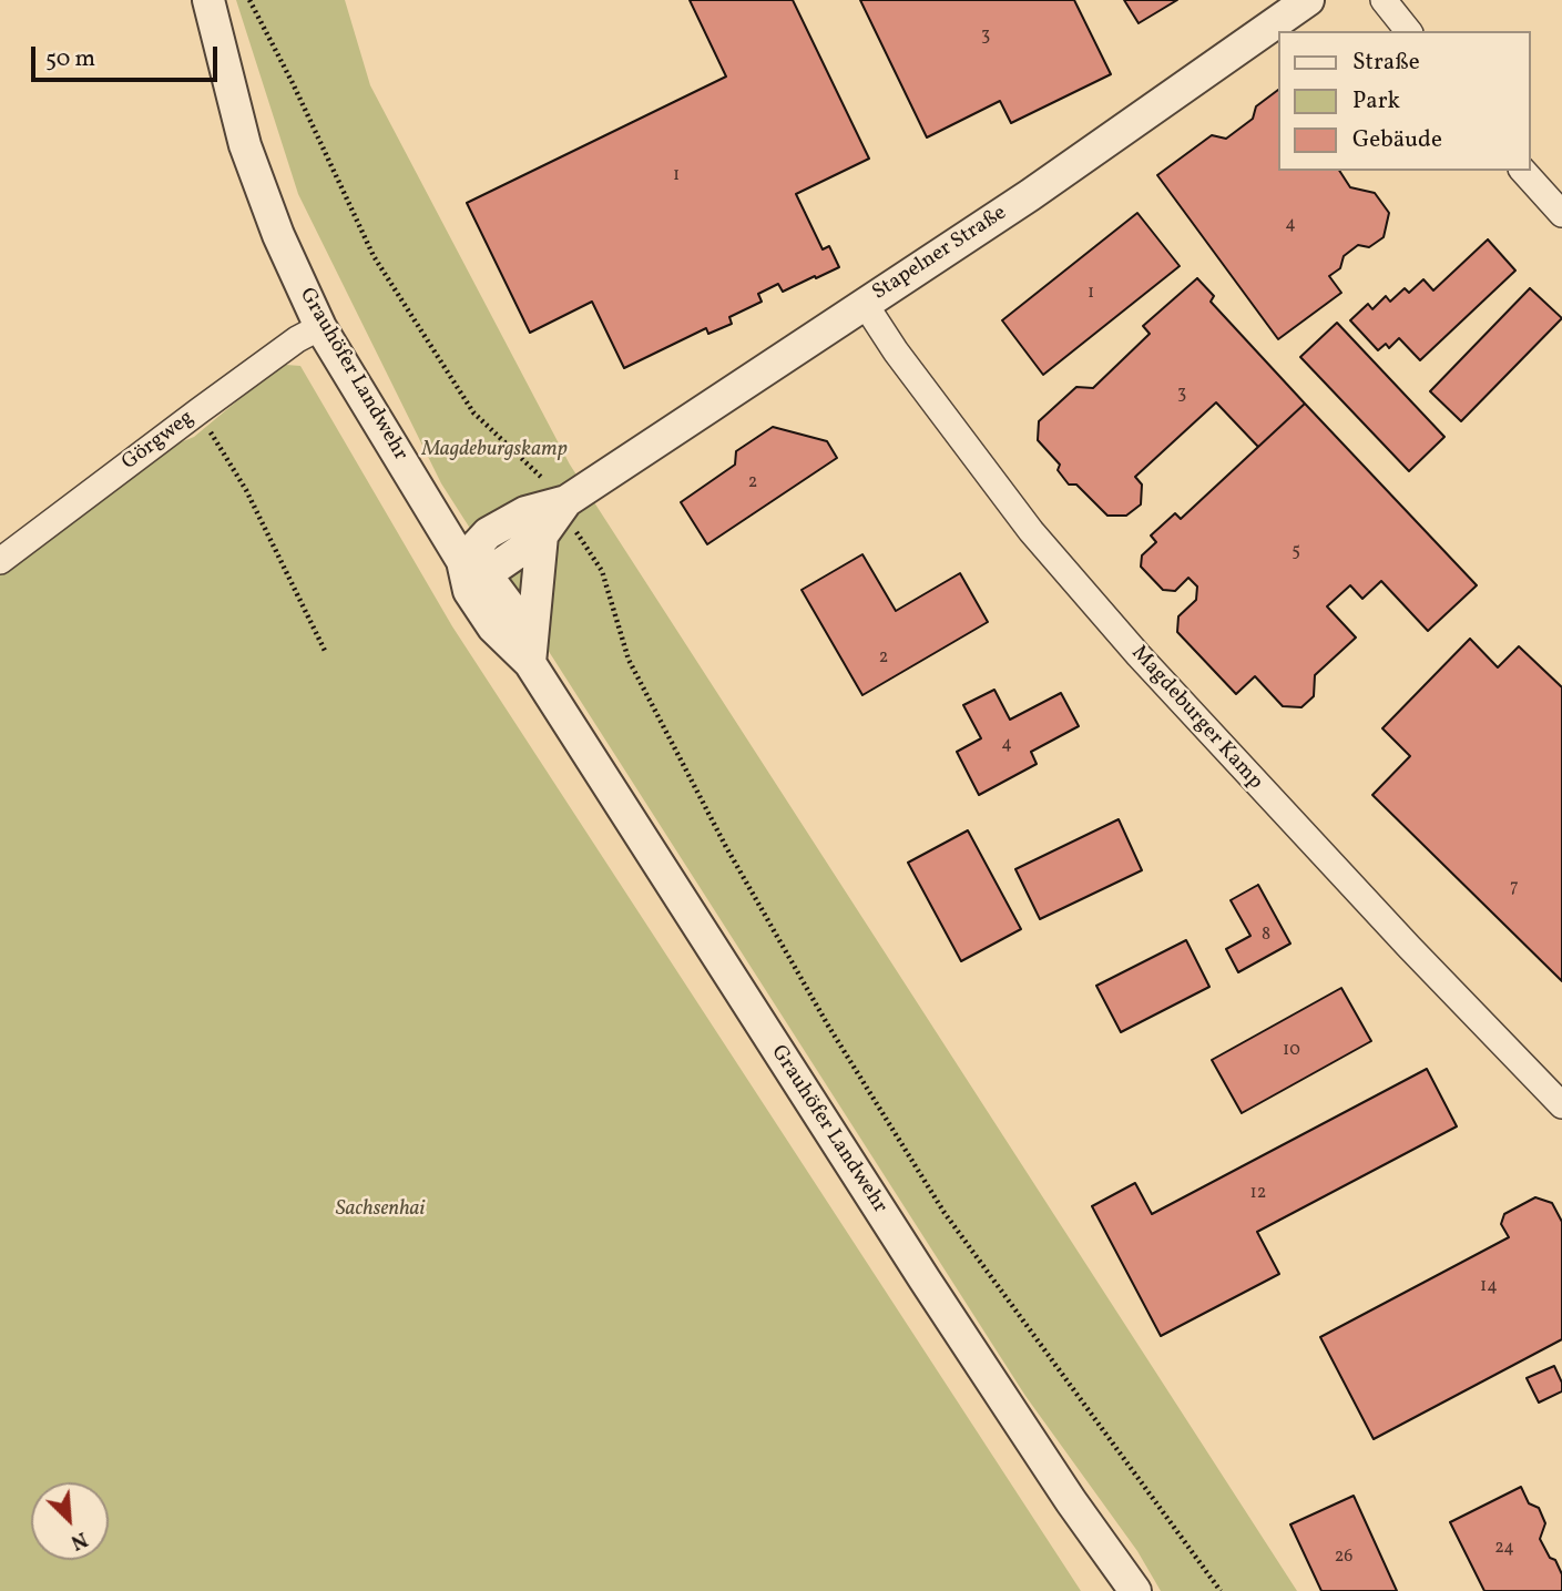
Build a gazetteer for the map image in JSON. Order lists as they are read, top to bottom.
{
  "streets": {
    "street": [
      "Stapelner Straße",
      "Grauhöfer Landwehr",
      "Görgweg",
      "Magdeburger Kamp"
    ]
  },
  "crossings": [
    ["Stapelner Straße", "Grauhöfer Landwehr"],
    ["Stapelner Straße", "Magdeburger Kamp"],
    ["Grauhöfer Landwehr", "Görgweg"]
  ],
  "parks": ["Magdeburgskamp", "Sachsenhai"],
  "house_numbers": [
    "3",
    "1",
    "4",
    "1",
    "3",
    "2",
    "5",
    "2",
    "4",
    "7",
    "8",
    "10",
    "12",
    "14",
    "24",
    "26"
  ],
  "legend": ["Straße", "Park", "Gebäude"],
  "scale_bar": "50 m",
  "north": "bottom right"
}
